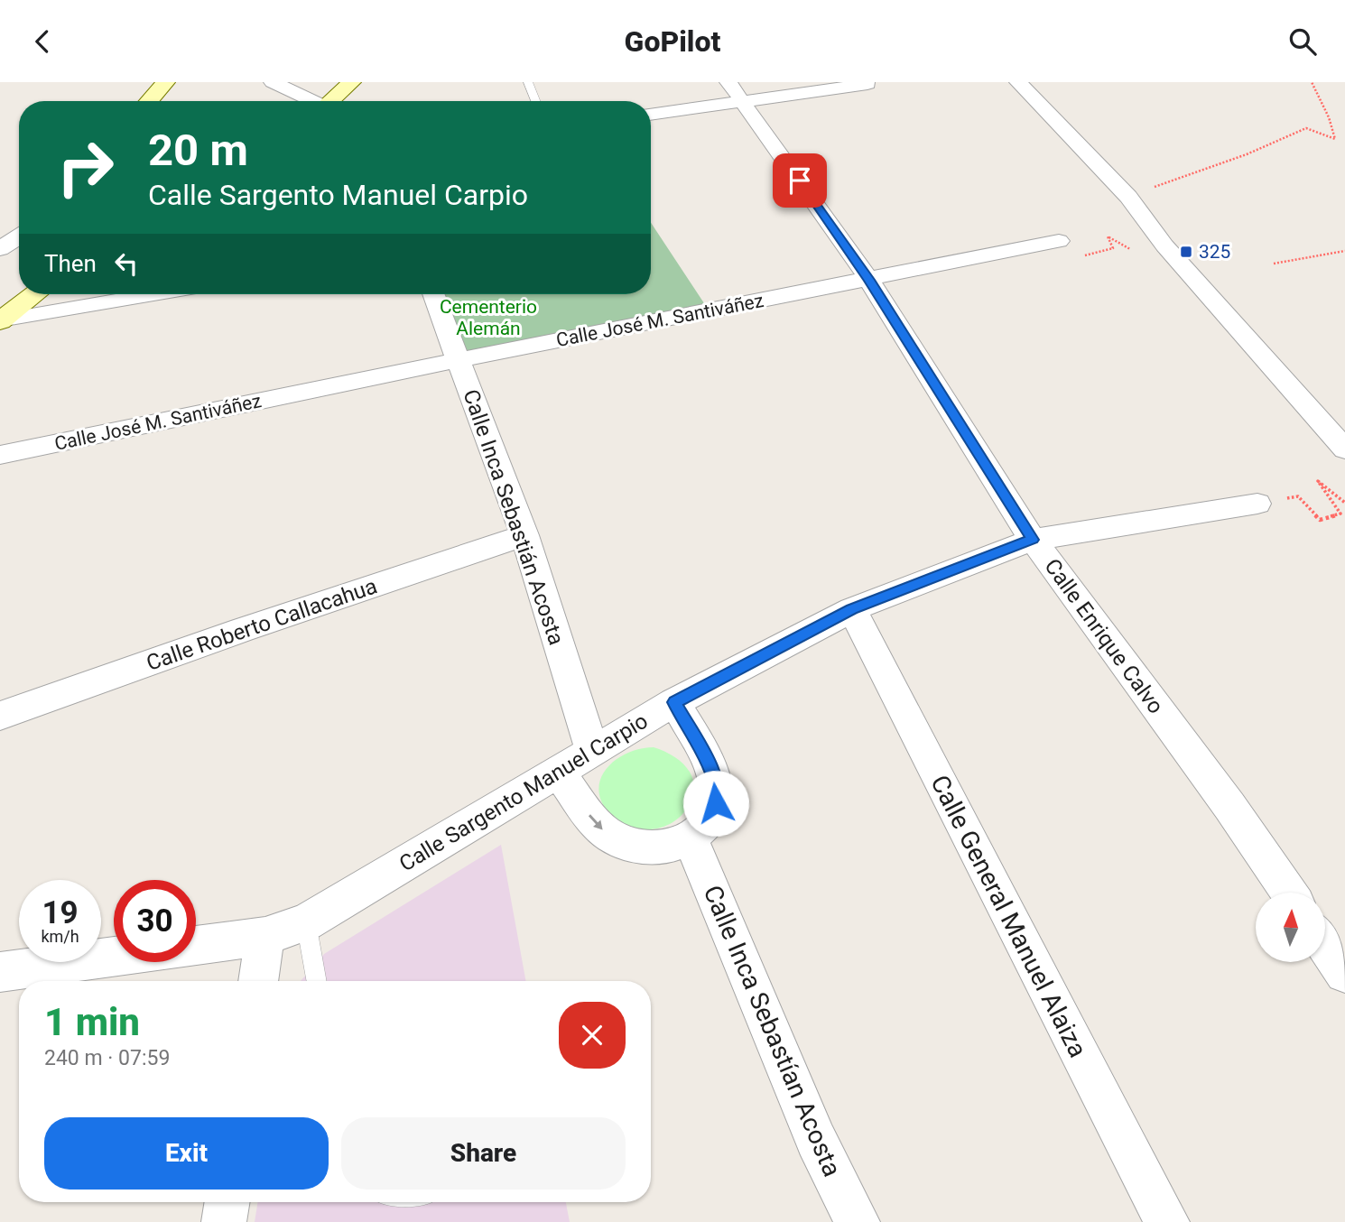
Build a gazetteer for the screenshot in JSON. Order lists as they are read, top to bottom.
{
  "streets": {
    "street": [
      "Calle José M. Santiváñez",
      "Calle Inca Sebastián Acosta",
      "Calle Roberto Callacahua",
      "Calle Enrique Calvo",
      "Calle Sargento Manuel Carpio",
      "Calle General Manuel Alaiza",
      "Calle Inca Sebastían Acosta"
    ]
  },
  "crossings": [
    ["Calle José M. Santiváñez", "Calle Inca Sebastián Acosta"],
    ["Calle José M. Santiváñez", "Calle Enrique Calvo"],
    ["Calle Inca Sebastián Acosta", "Calle Roberto Callacahua"],
    ["Calle Inca Sebastián Acosta", "Calle Sargento Manuel Carpio"],
    ["Calle Inca Sebastián Acosta", "Calle Inca Sebastían Acosta"],
    ["Calle Enrique Calvo", "Calle Sargento Manuel Carpio"],
    ["Calle Sargento Manuel Carpio", "Calle General Manuel Alaiza"],
    ["Calle Sargento Manuel Carpio", "Calle Inca Sebastían Acosta"]
  ],
  "parks": ["Cementerio Alemán"],
  "places": {
    "transit": ["325"]
  },
  "north": "top",
  "page": {
    "header": "GoPilot",
    "turn": ["20 m", "Calle Sargento Manuel Carpio"],
    "then": "Then",
    "speed": "19 km/h",
    "limit": "30",
    "heading": ["1 min", "240 m · 07:59"],
    "buttons": ["Exit", "Share"]
  }
}
